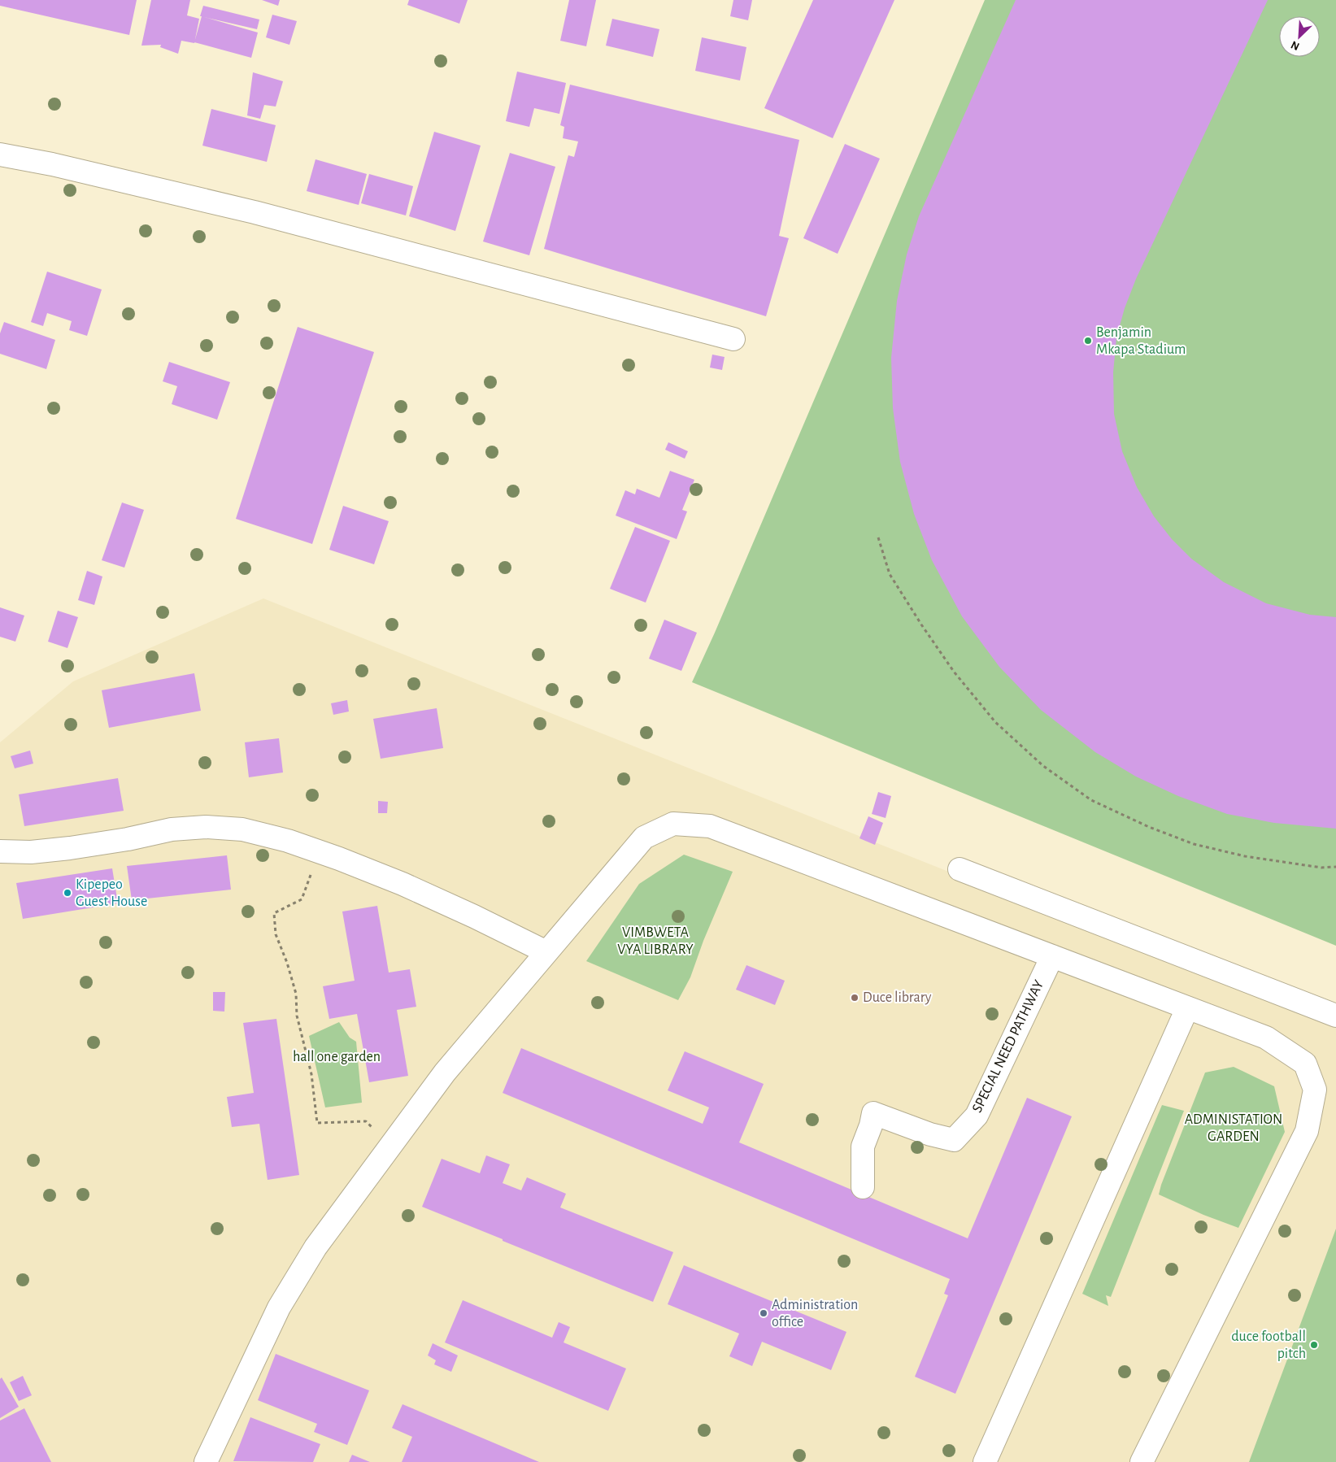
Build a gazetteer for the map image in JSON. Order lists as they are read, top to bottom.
{
  "streets": {
    "street": ["SPECIAL NEED PATHWAY"]
  },
  "parks": ["VIMBWETA VYA LIBRARY", "hall one garden", "ADMINISTATION GARDEN"],
  "places": [
    "Benjamin Mkapa Stadium",
    "Kipepeo Guest House",
    "Duce library",
    "Administration office",
    "duce football pitch"
  ],
  "north": "bottom left"
}
